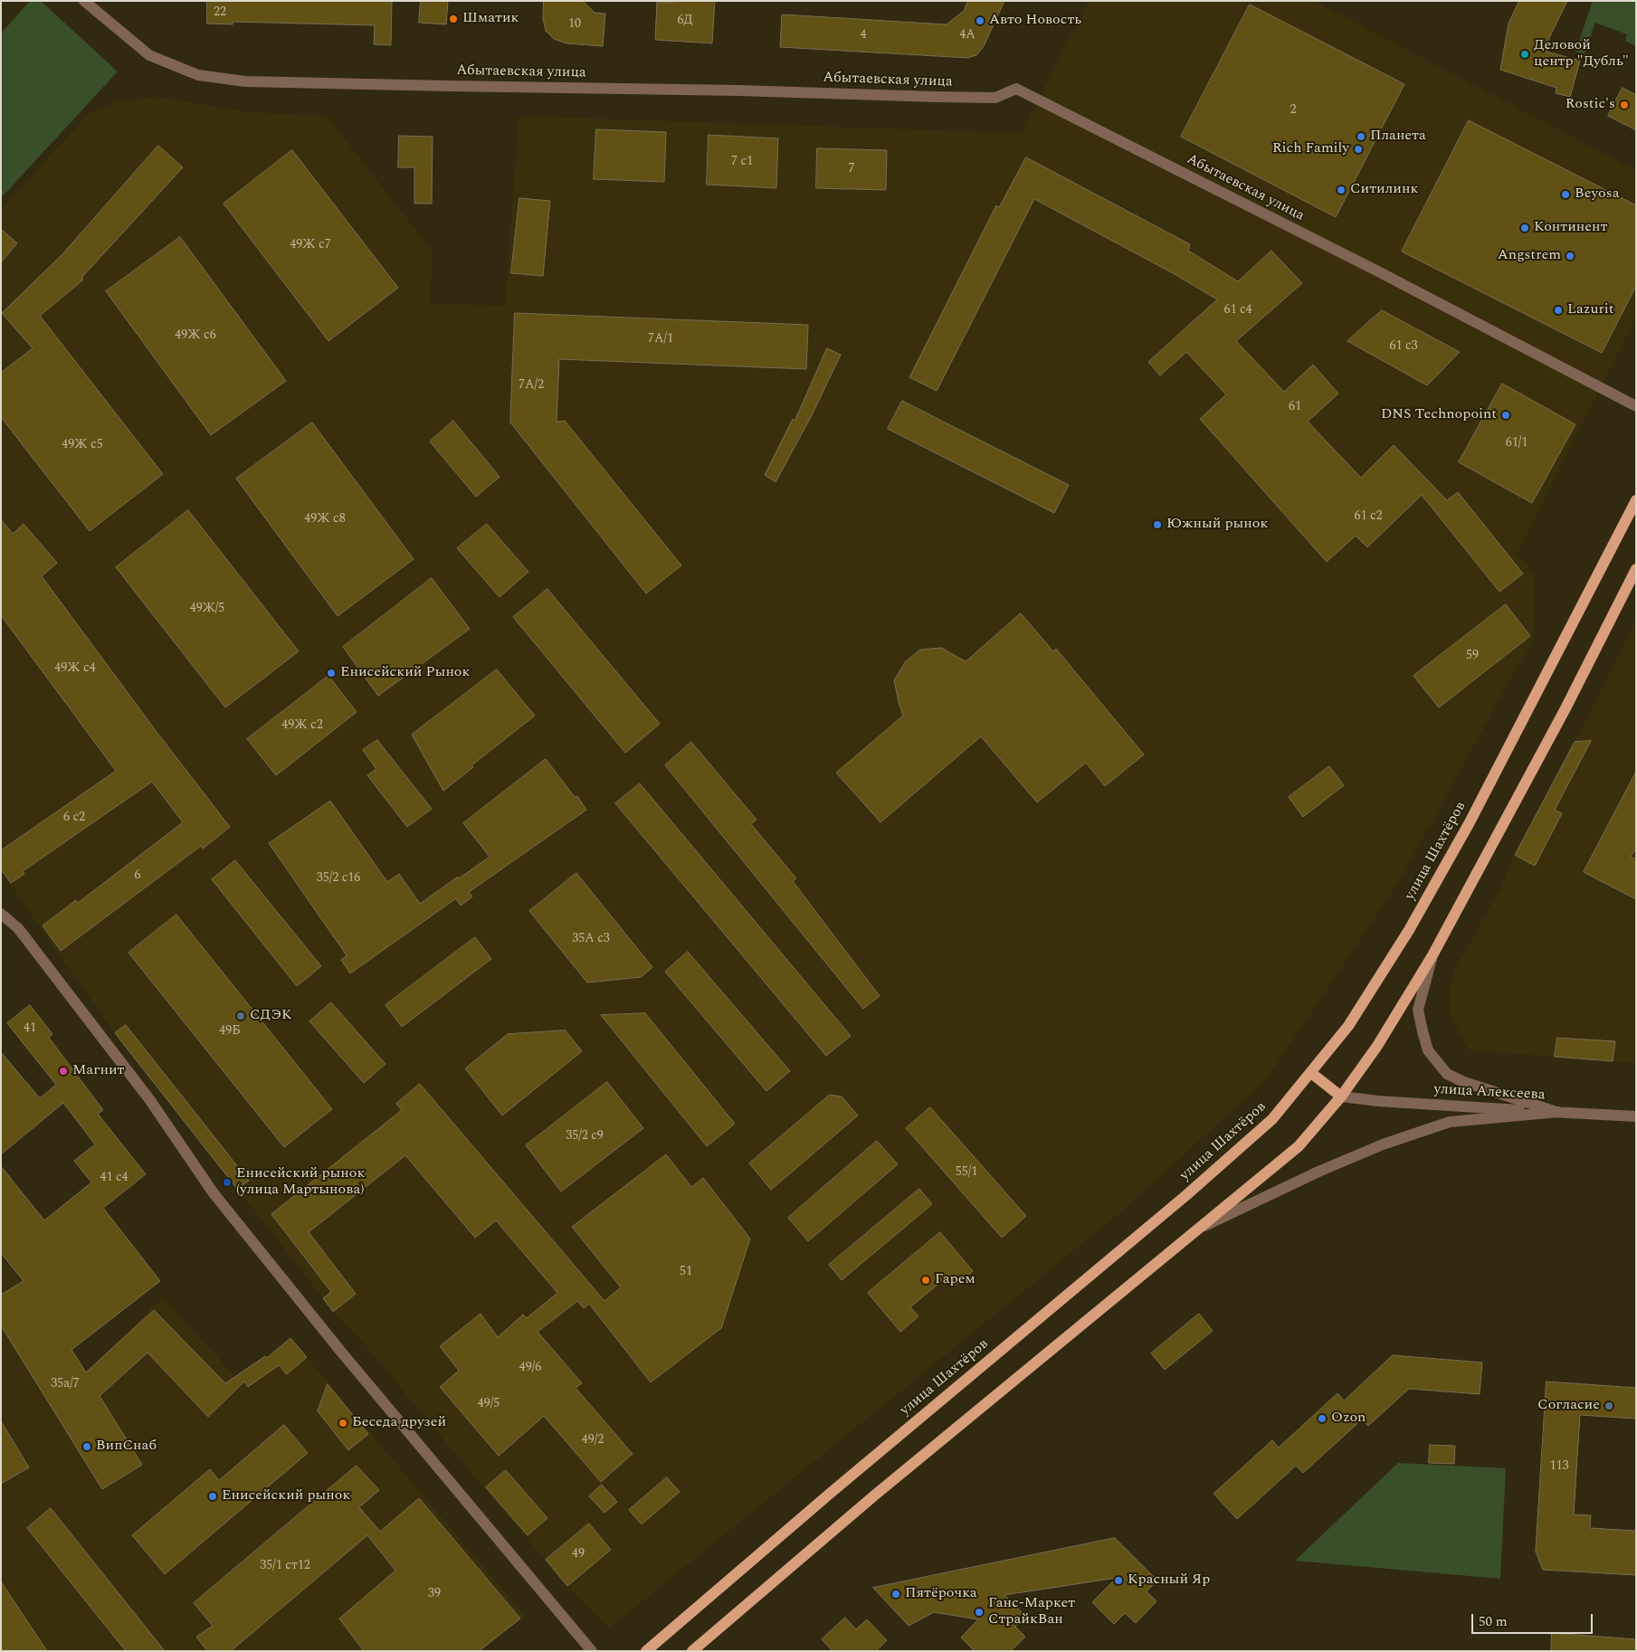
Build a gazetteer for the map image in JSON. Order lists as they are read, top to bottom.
{
  "streets": {
    "main road": ["улица Шахтёров"],
    "street": ["Абытаевская улица", "улица Алексеева"]
  },
  "places": [
    "Шматик",
    "Авто Новость",
    "Деловой центр \"Дубль\"",
    "Rostic's",
    "Планета",
    "Rich Family",
    "Ситилинк",
    "Beyosa",
    "Континент",
    "Angstrem",
    "Lazurit",
    "DNS Technopoint",
    "Южный рынок",
    "Енисейский Рынок",
    "СДЭК",
    "Магнит",
    "Енисейский рынок (улица Мартынова)",
    "Гарем",
    "Согласие",
    "Ozon",
    "Беседа друзей",
    "ВипСнаб",
    "Енисейский рынок",
    "Красный Яр",
    "Пятёрочка",
    "Ганс-Маркет СтрайкВан"
  ],
  "house_numbers": [
    "22",
    "6Д",
    "10",
    "4",
    "4А",
    "2",
    "7 с1",
    "7",
    "49Ж с7",
    "61 с4",
    "49Ж с6",
    "7А/1",
    "61 с3",
    "7А/2",
    "61",
    "61/1",
    "49Ж с5",
    "61 с2",
    "49Ж с8",
    "49Ж/5",
    "59",
    "49Ж с4",
    "49Ж с2",
    "6 с2",
    "6",
    "35/2 с16",
    "35А с3",
    "41",
    "49Б",
    "35/2 с9",
    "55/1",
    "41 с4",
    "51",
    "49/6",
    "35а/7",
    "49/5",
    "49/2",
    "113",
    "49",
    "35/1 ст12",
    "39"
  ],
  "scale_bar": "50 m"
}
